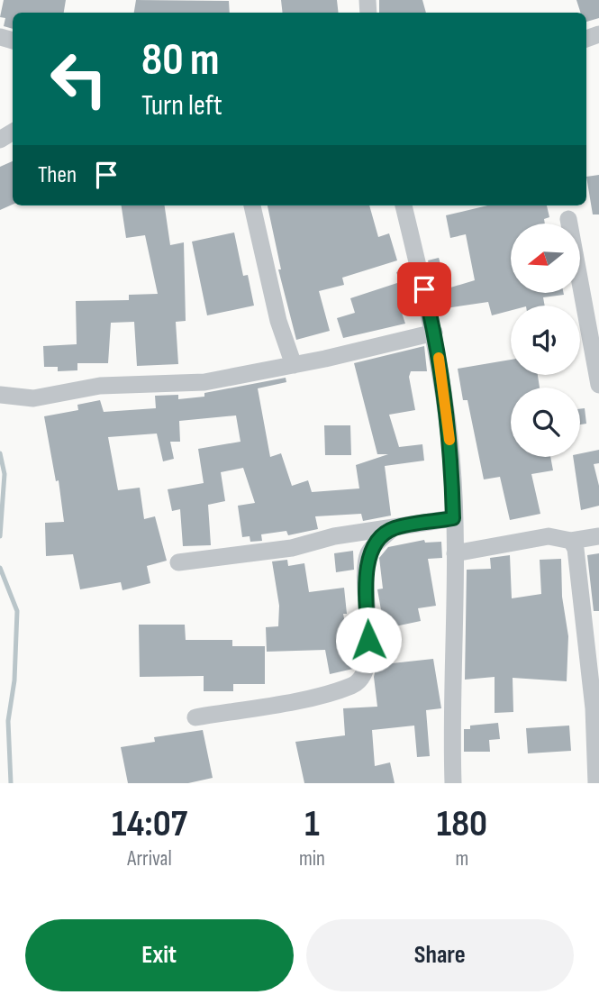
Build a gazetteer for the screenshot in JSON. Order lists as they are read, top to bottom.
{
  "north": "left",
  "page": {
    "turn": ["80 m", "Turn left"],
    "then": "Then",
    "eta": [
      "14:07",
      "Arrival",
      "1",
      "min",
      "180",
      "m"
    ],
    "buttons": ["Exit", "Share"]
  }
}
